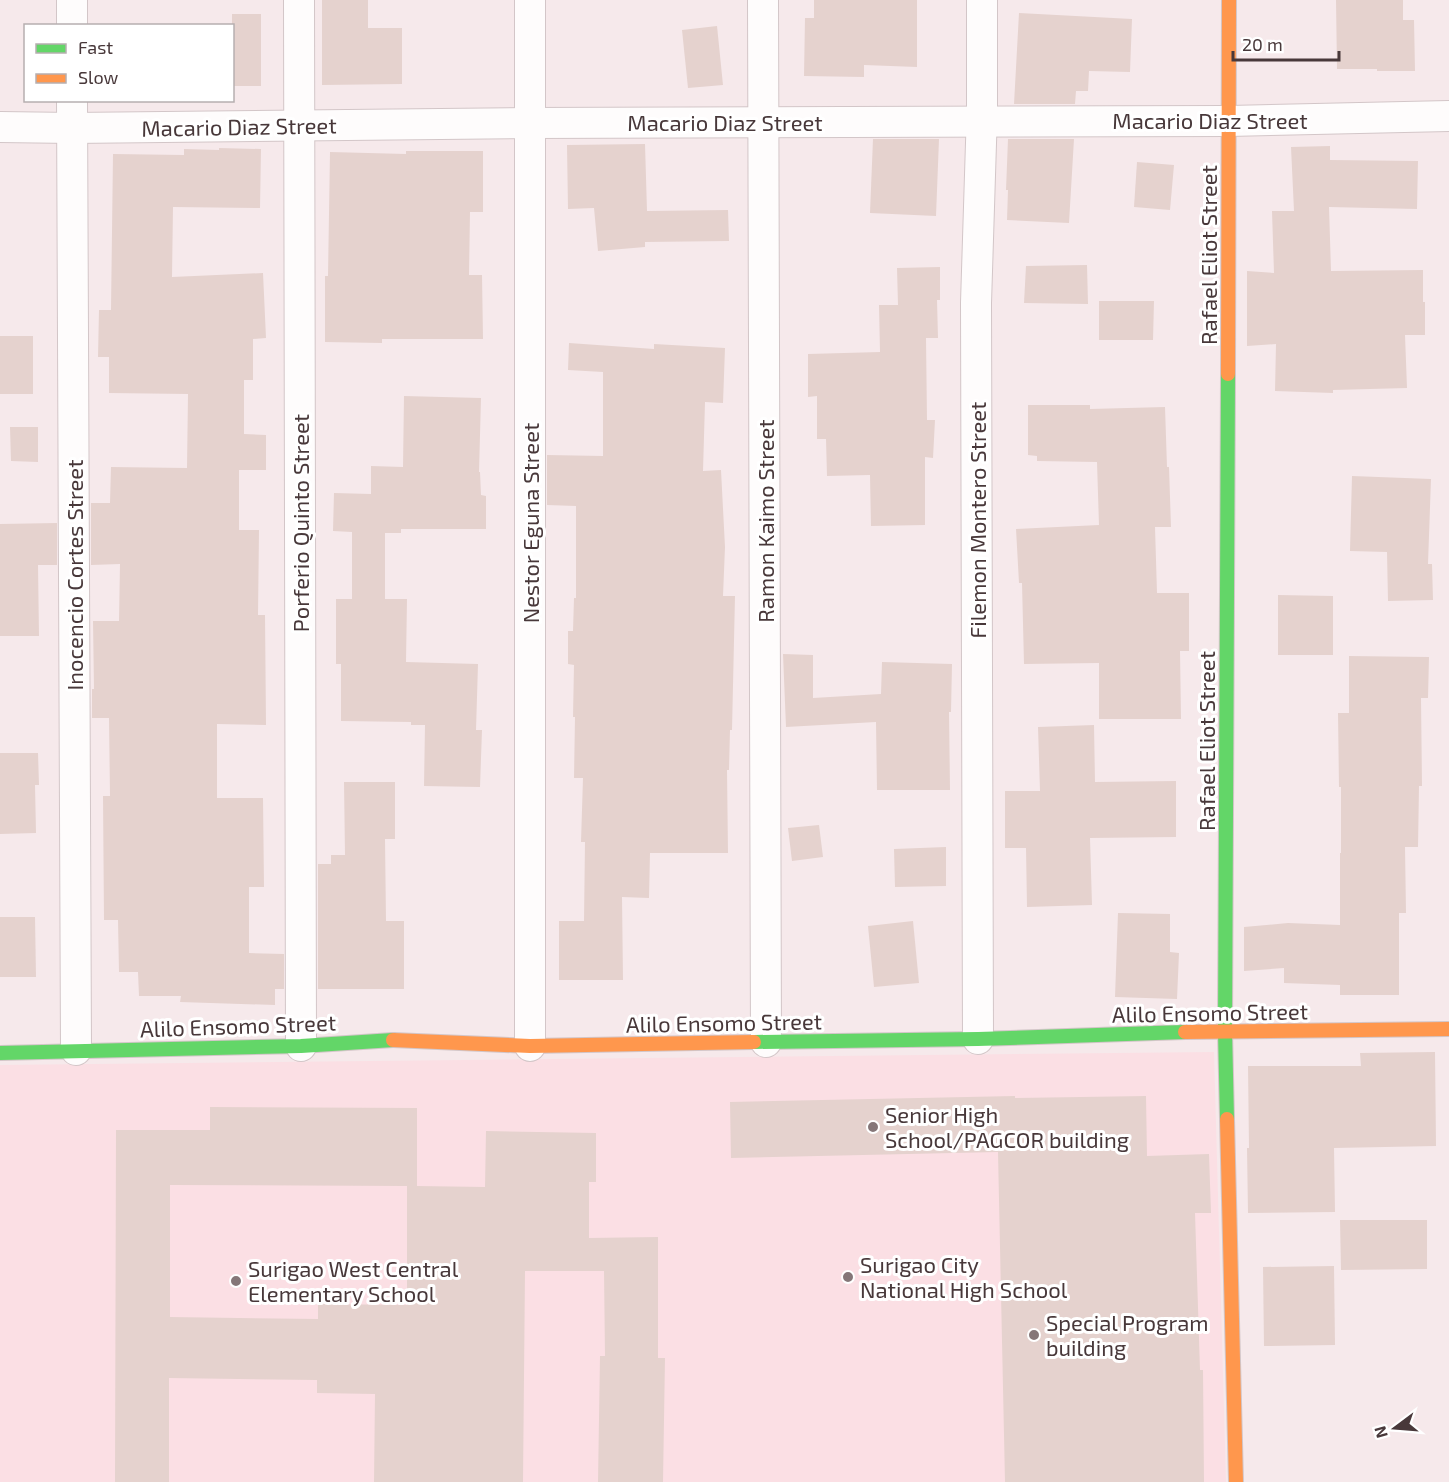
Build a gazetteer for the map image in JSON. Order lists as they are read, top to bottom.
{
  "streets": {
    "street": [
      "Macario Diaz Street",
      "Rafael Eliot Street",
      "Filemon Montero Street",
      "Ramon Kaimo Street",
      "Porferio Quinto Street",
      "Nestor Eguna Street",
      "Inocencio Cortes Street",
      "Alilo Ensomo Street"
    ]
  },
  "crossings": [
    ["Macario Diaz Street", "Rafael Eliot Street"],
    ["Macario Diaz Street", "Filemon Montero Street"],
    ["Macario Diaz Street", "Ramon Kaimo Street"],
    ["Macario Diaz Street", "Porferio Quinto Street"],
    ["Macario Diaz Street", "Nestor Eguna Street"],
    ["Macario Diaz Street", "Inocencio Cortes Street"],
    ["Rafael Eliot Street", "Alilo Ensomo Street"],
    ["Filemon Montero Street", "Alilo Ensomo Street"],
    ["Ramon Kaimo Street", "Alilo Ensomo Street"],
    ["Porferio Quinto Street", "Alilo Ensomo Street"],
    ["Nestor Eguna Street", "Alilo Ensomo Street"],
    ["Inocencio Cortes Street", "Alilo Ensomo Street"]
  ],
  "places": [
    "Senior High School/PAGCOR building",
    "Surigao City National High School",
    "Surigao West Central Elementary School",
    "Special Program building"
  ],
  "legend": ["Fast", "Slow"],
  "scale_bar": "20 m",
  "north": "left"
}
